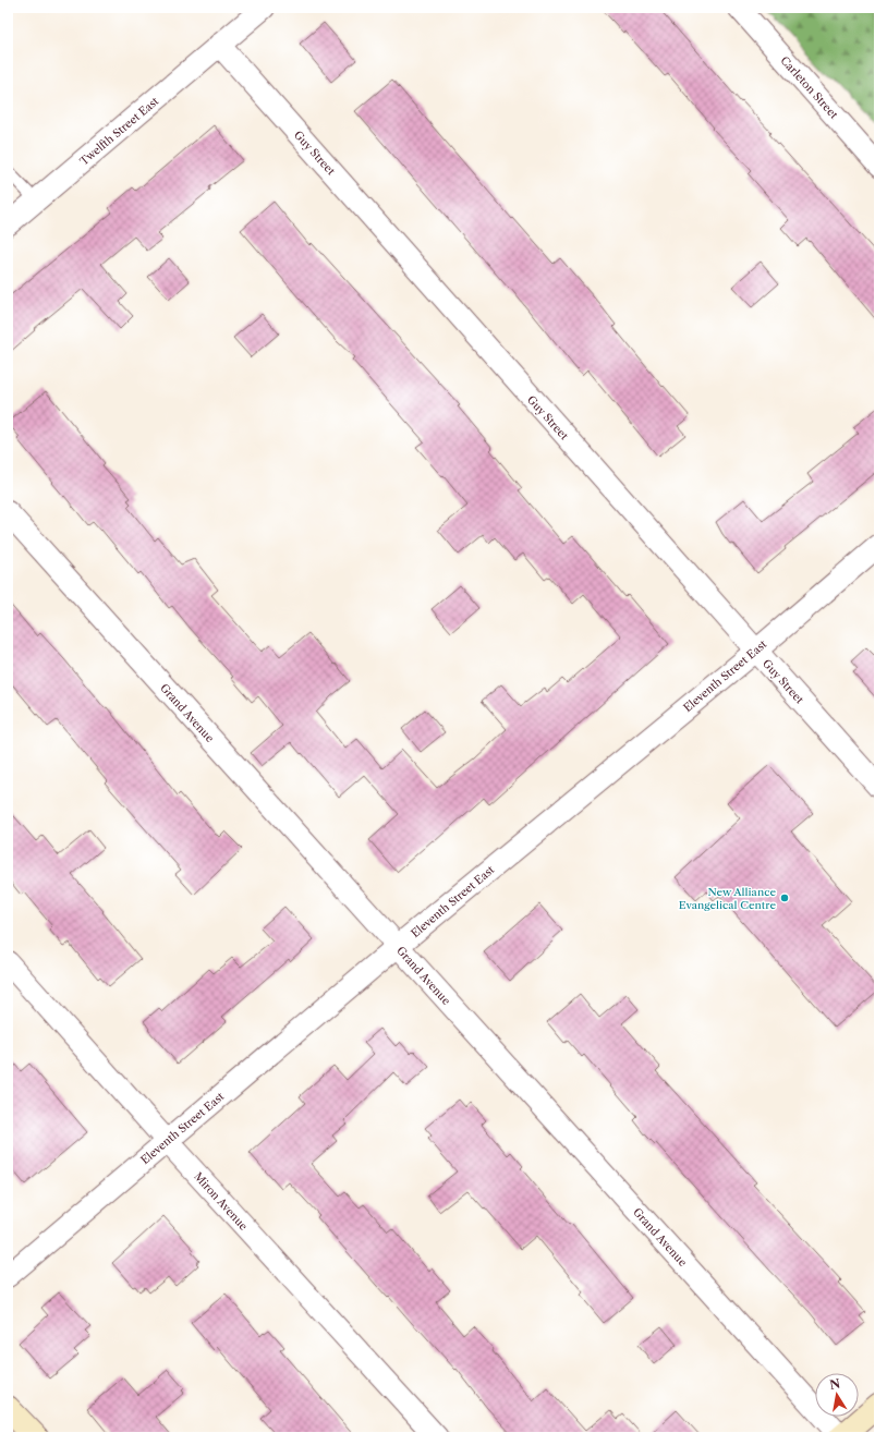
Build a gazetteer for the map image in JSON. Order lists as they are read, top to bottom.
{
  "streets": {
    "street": [
      "Carleton Street",
      "Twelfth Street East",
      "Guy Street",
      "Eleventh Street East",
      "Grand Avenue",
      "Miron Avenue"
    ]
  },
  "crossings": [
    ["Twelfth Street East", "Guy Street"],
    ["Guy Street", "Eleventh Street East"],
    ["Eleventh Street East", "Grand Avenue"],
    ["Eleventh Street East", "Miron Avenue"]
  ],
  "places": ["New Alliance Evangelical Centre"],
  "north": "top"
}
